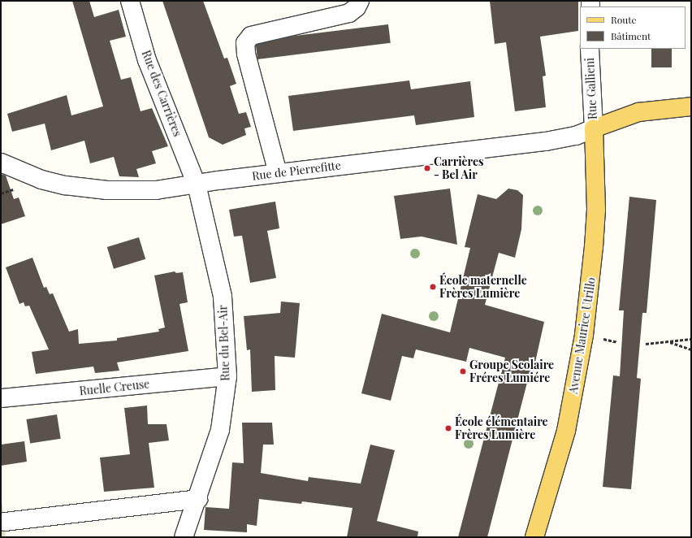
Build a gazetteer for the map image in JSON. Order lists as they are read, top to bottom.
{
  "streets": {
    "main road": ["Avenue Maurice Utrillo"],
    "street": [
      "Rue Gallieni",
      "Rue des Carrières",
      "Rue de Pierrefitte",
      "Rue du Bel-Air",
      "Ruelle Creuse"
    ]
  },
  "crossings": [
    ["Rue Gallieni", "Rue de Pierrefitte"],
    ["Rue Gallieni", "Avenue Maurice Utrillo"],
    ["Rue des Carrières", "Rue de Pierrefitte"],
    ["Rue des Carrières", "Rue du Bel-Air"],
    ["Rue de Pierrefitte", "Avenue Maurice Utrillo"],
    ["Rue de Pierrefitte", "Rue du Bel-Air"],
    ["Rue du Bel-Air", "Ruelle Creuse"]
  ],
  "places": [
    "Carrières - Bel Air",
    "École maternelle Frères Lumière",
    "Groupe Scolaire Fréres Lumiére",
    "École élémentaire Frères Lumière"
  ],
  "legend": ["Route", "Bâtiment"]
}
